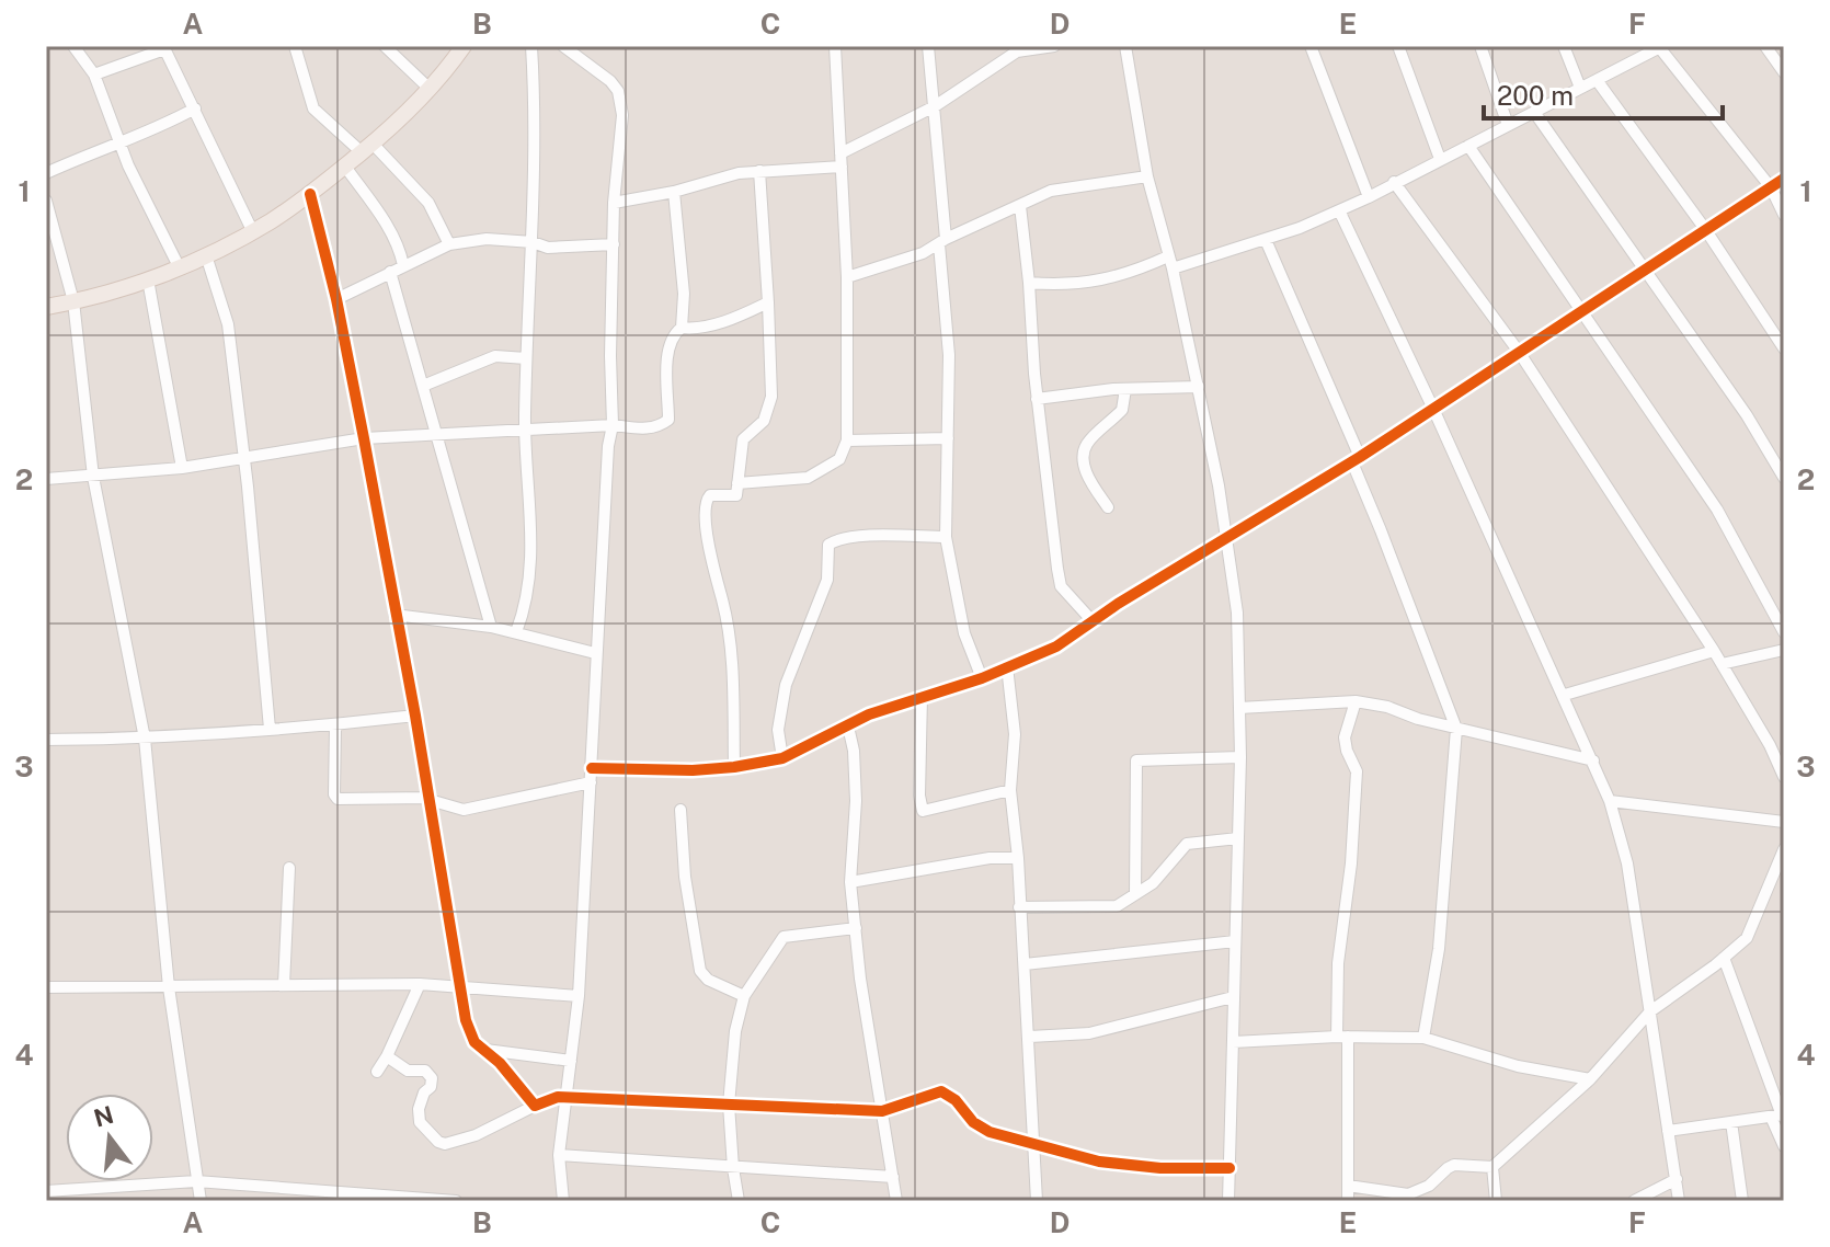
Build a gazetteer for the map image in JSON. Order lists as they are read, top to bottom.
{
  "scale_bar": "200 m",
  "north": "top",
  "grid": {
    "columns": [
      "A",
      "B",
      "C",
      "D",
      "E",
      "F"
    ],
    "rows": [
      "1",
      "2",
      "3",
      "4"
    ]
  }
}
